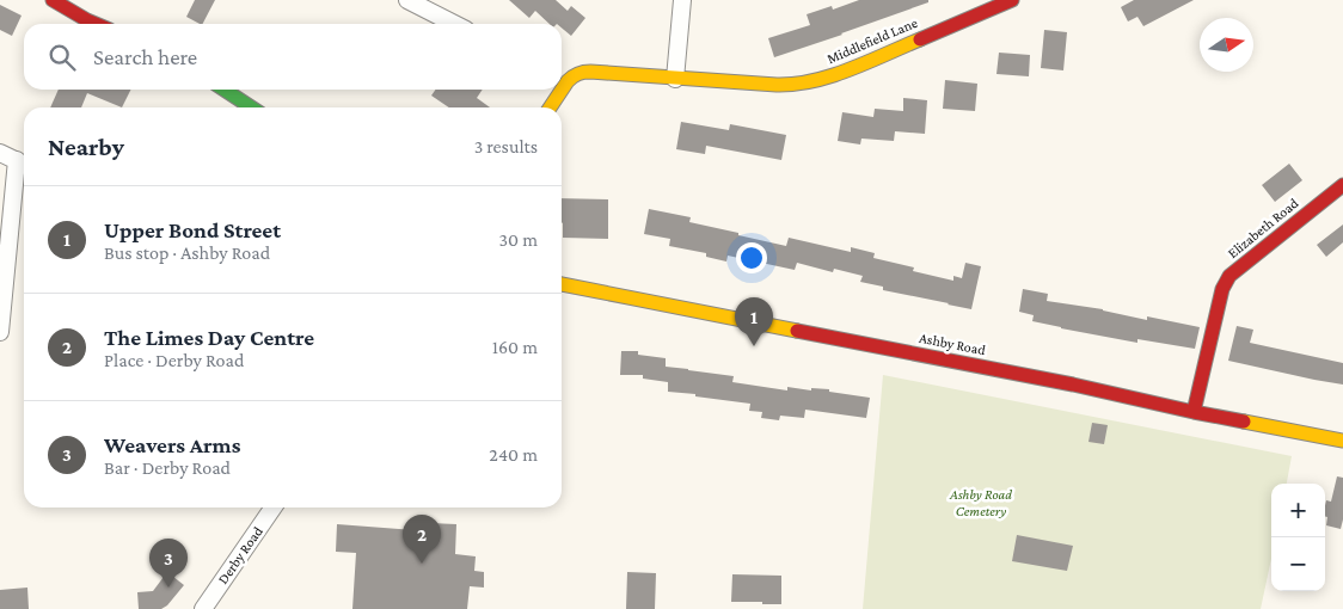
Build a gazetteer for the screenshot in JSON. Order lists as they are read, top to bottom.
{
  "streets": {
    "main road": ["Middlefield Lane", "Elizabeth Road", "Ashby Road"],
    "street": ["Derby Road"]
  },
  "crossings": [
    ["Elizabeth Road", "Ashby Road"]
  ],
  "parks": ["Ashby Road Cemetery"],
  "north": "right",
  "page": {
    "search": "Search here",
    "heading": ["Nearby", "3 results"],
    "list": [
      {
        "mark": "1",
        "name": "Upper Bond Street",
        "note": "Bus stop · Ashby Road",
        "value": "30 m"
      },
      {
        "mark": "2",
        "name": "The Limes Day Centre",
        "note": "Place · Derby Road",
        "value": "160 m"
      },
      {
        "mark": "3",
        "name": "Weavers Arms",
        "note": "Bar · Derby Road",
        "value": "240 m"
      }
    ],
    "pins": ["1", "2", "3"],
    "map_buttons": ["+", "−"]
  }
}
